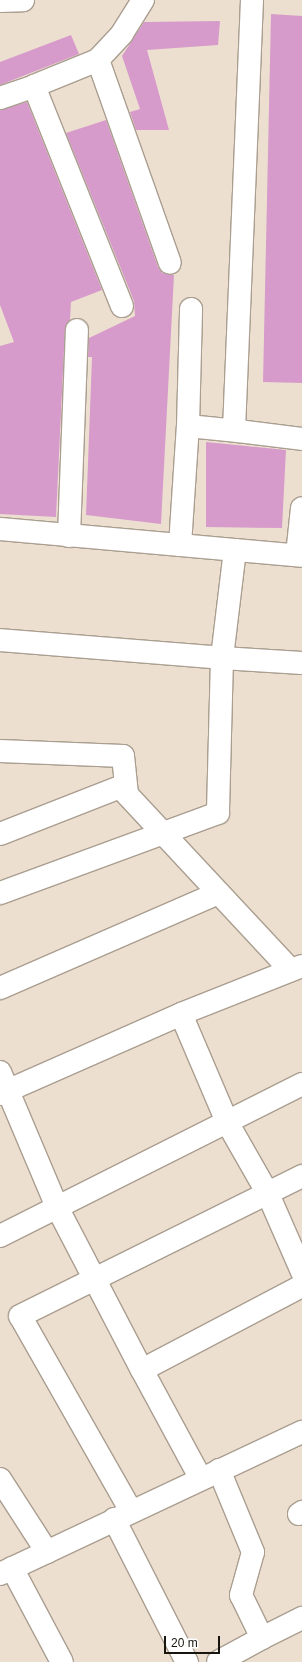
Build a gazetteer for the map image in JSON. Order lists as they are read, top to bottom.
{
  "scale_bar": "20 m"
}
